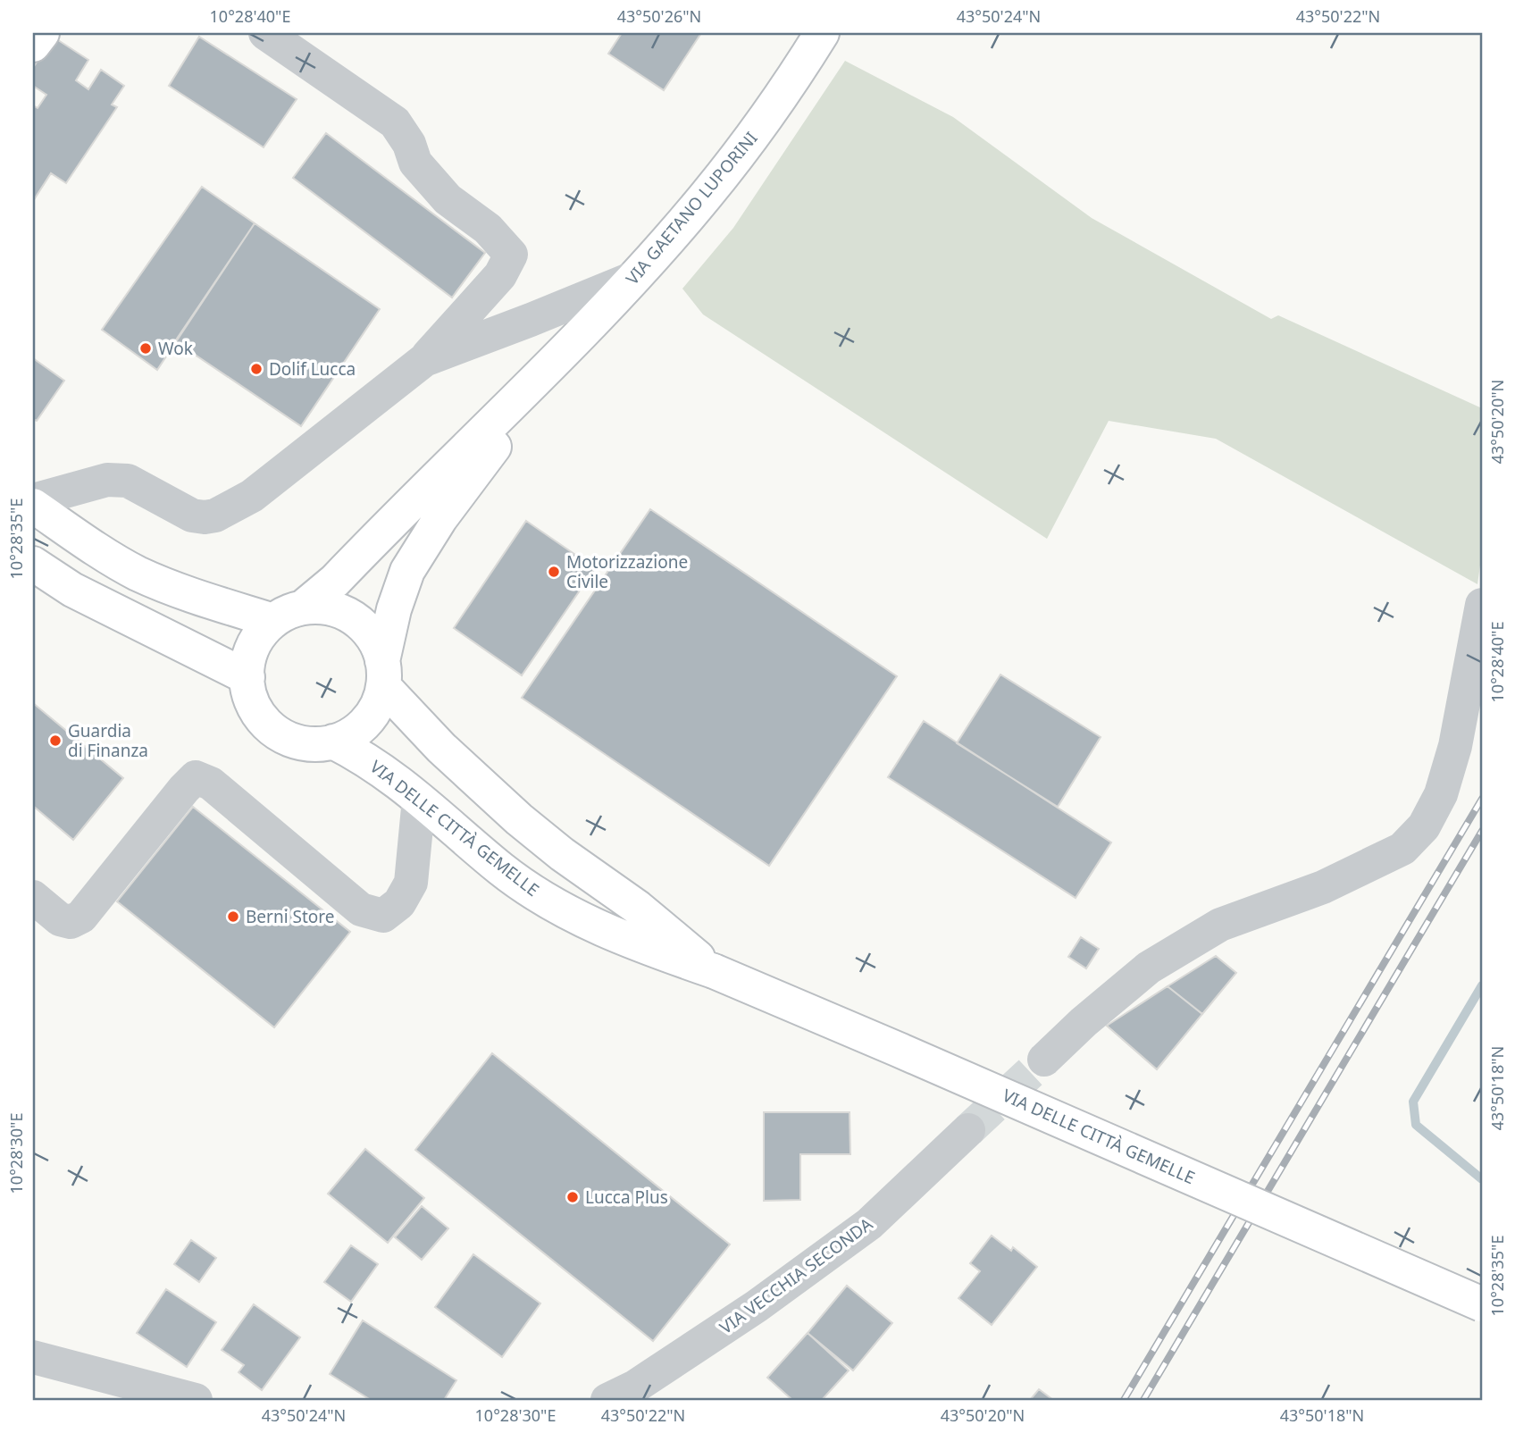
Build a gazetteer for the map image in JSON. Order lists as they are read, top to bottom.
{
  "streets": {
    "main road": ["VIA GAETANO LUPORINI", "VIA DELLE CITTÀ GEMELLE"],
    "street": ["VIA VECCHIA SECONDA"]
  },
  "crossings": [
    ["VIA GAETANO LUPORINI", "VIA DELLE CITTÀ GEMELLE"]
  ],
  "places": [
    "Wok",
    "Dolif Lucca",
    "Motorizzazione Civile",
    "Guardia di Finanza",
    "Berni Store",
    "Lucca Plus"
  ],
  "coordinates": [
    "10°28'40\"E",
    "43°50'26\"N",
    "43°50'24\"N",
    "43°50'22\"N",
    "43°50'20\"N",
    "10°28'35\"E",
    "43°50'18\"N",
    "10°28'30\"E"
  ]
}
